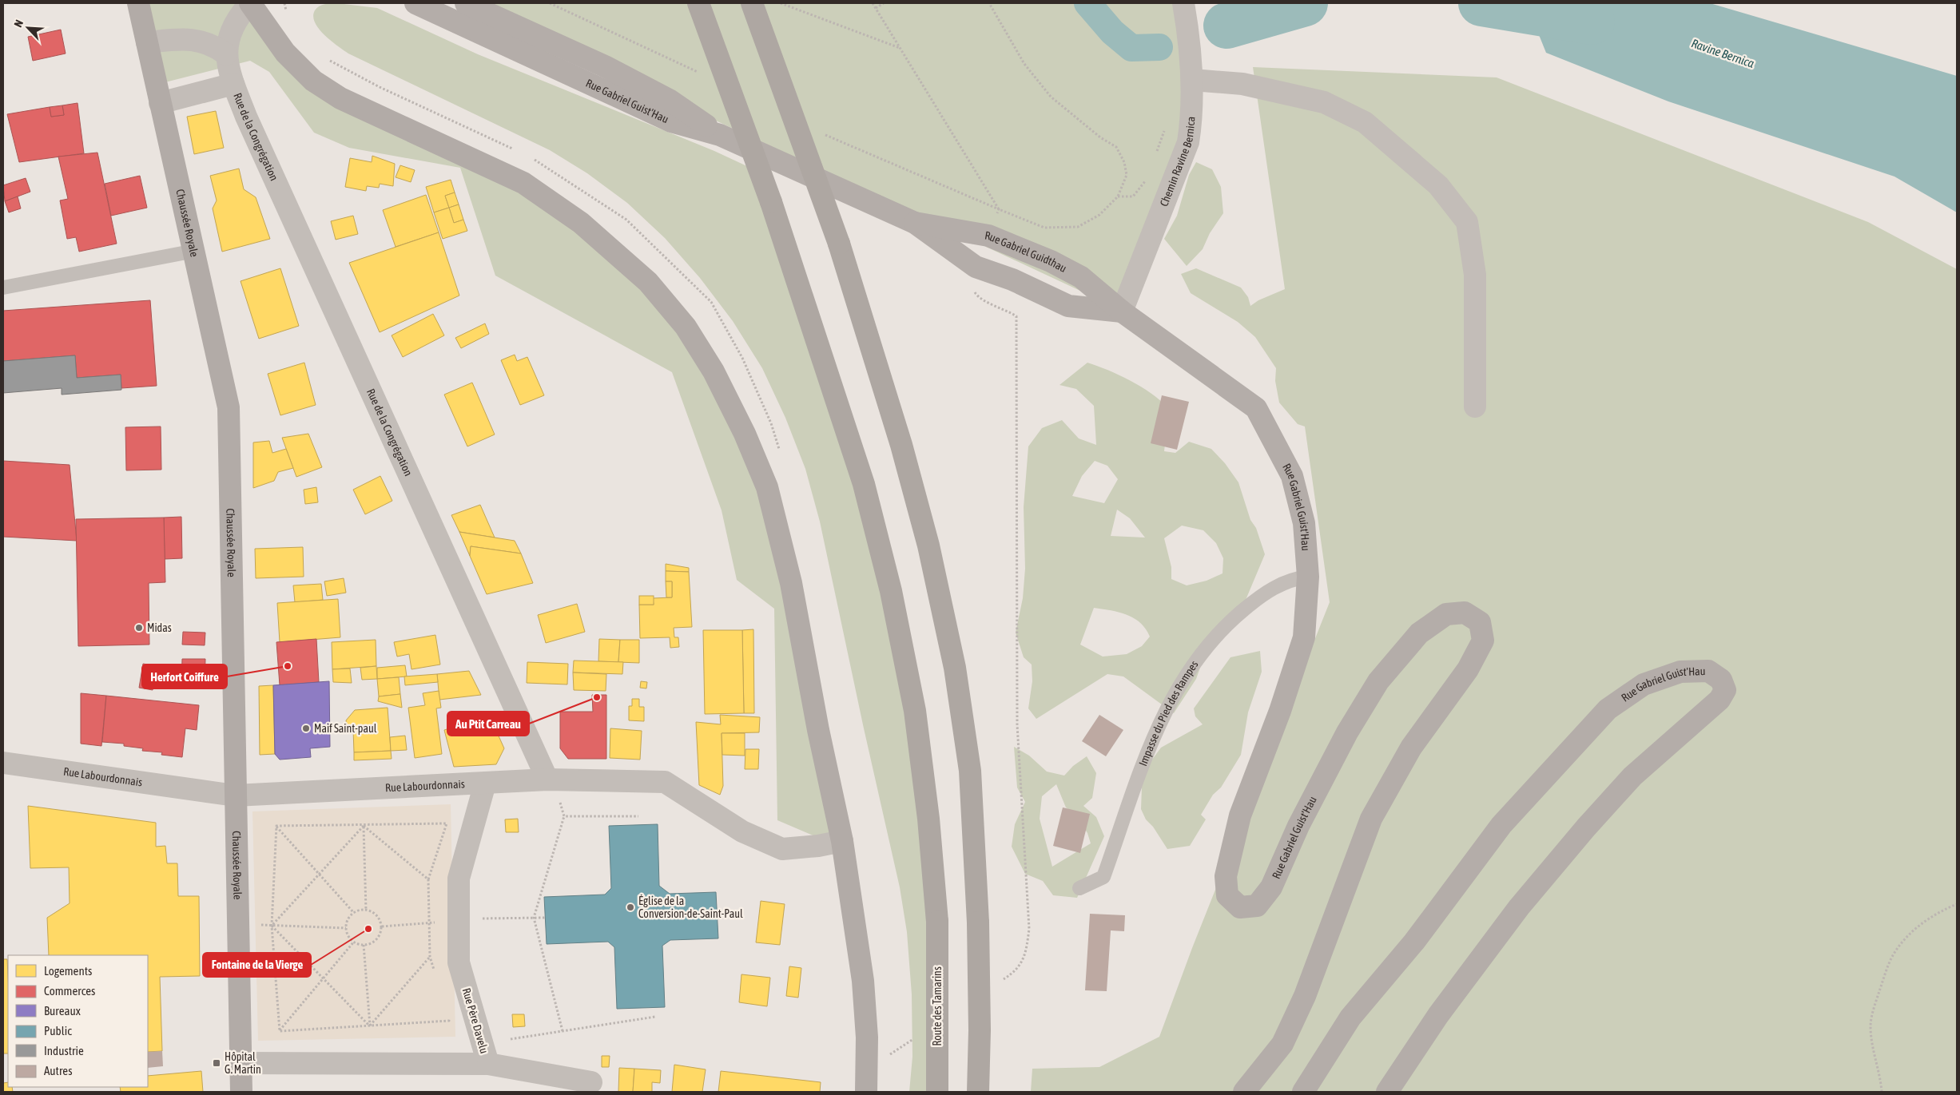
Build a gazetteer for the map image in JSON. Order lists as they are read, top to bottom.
{
  "streets": {
    "highway": ["Route des Tamarins"],
    "main road": ["Rue Gabriel Guist'Hau", "Chaussée Royale", "Rue Gabriel Guidthau"],
    "street": [
      "Rue de la Congrégation",
      "Chemin Ravine Bernica",
      "Rue Labourdonnais",
      "Rue Père Davelu"
    ],
    "lane": ["Impasse du Pied des Rampes"]
  },
  "crossings": [
    ["Rue Gabriel Guist'Hau", "Chemin Ravine Bernica"],
    ["Rue Gabriel Guist'Hau", "Rue Gabriel Guidthau"],
    ["Rue Gabriel Guist'Hau", "Impasse du Pied des Rampes"],
    ["Rue de la Congrégation", "Chaussée Royale"],
    ["Rue de la Congrégation", "Rue Labourdonnais"],
    ["Chemin Ravine Bernica", "Rue Gabriel Guidthau"],
    ["Chaussée Royale", "Rue Labourdonnais"],
    ["Chaussée Royale", "Rue Père Davelu"],
    ["Rue Labourdonnais", "Rue Père Davelu"]
  ],
  "water": ["Ravine Bernica"],
  "places": {
    "other": [
      "Midas",
      "Herfort Coiffure",
      "Au Ptit Carreau",
      "Maif Saint-paul",
      "Église de la Conversion-de-Saint-Paul",
      "Fontaine de la Vierge"
    ],
    "transit": ["Hôpital G. Martin"]
  },
  "legend": [
    "Logements",
    "Commerces",
    "Bureaux",
    "Public",
    "Industrie",
    "Autres"
  ],
  "north": "top left"
}
